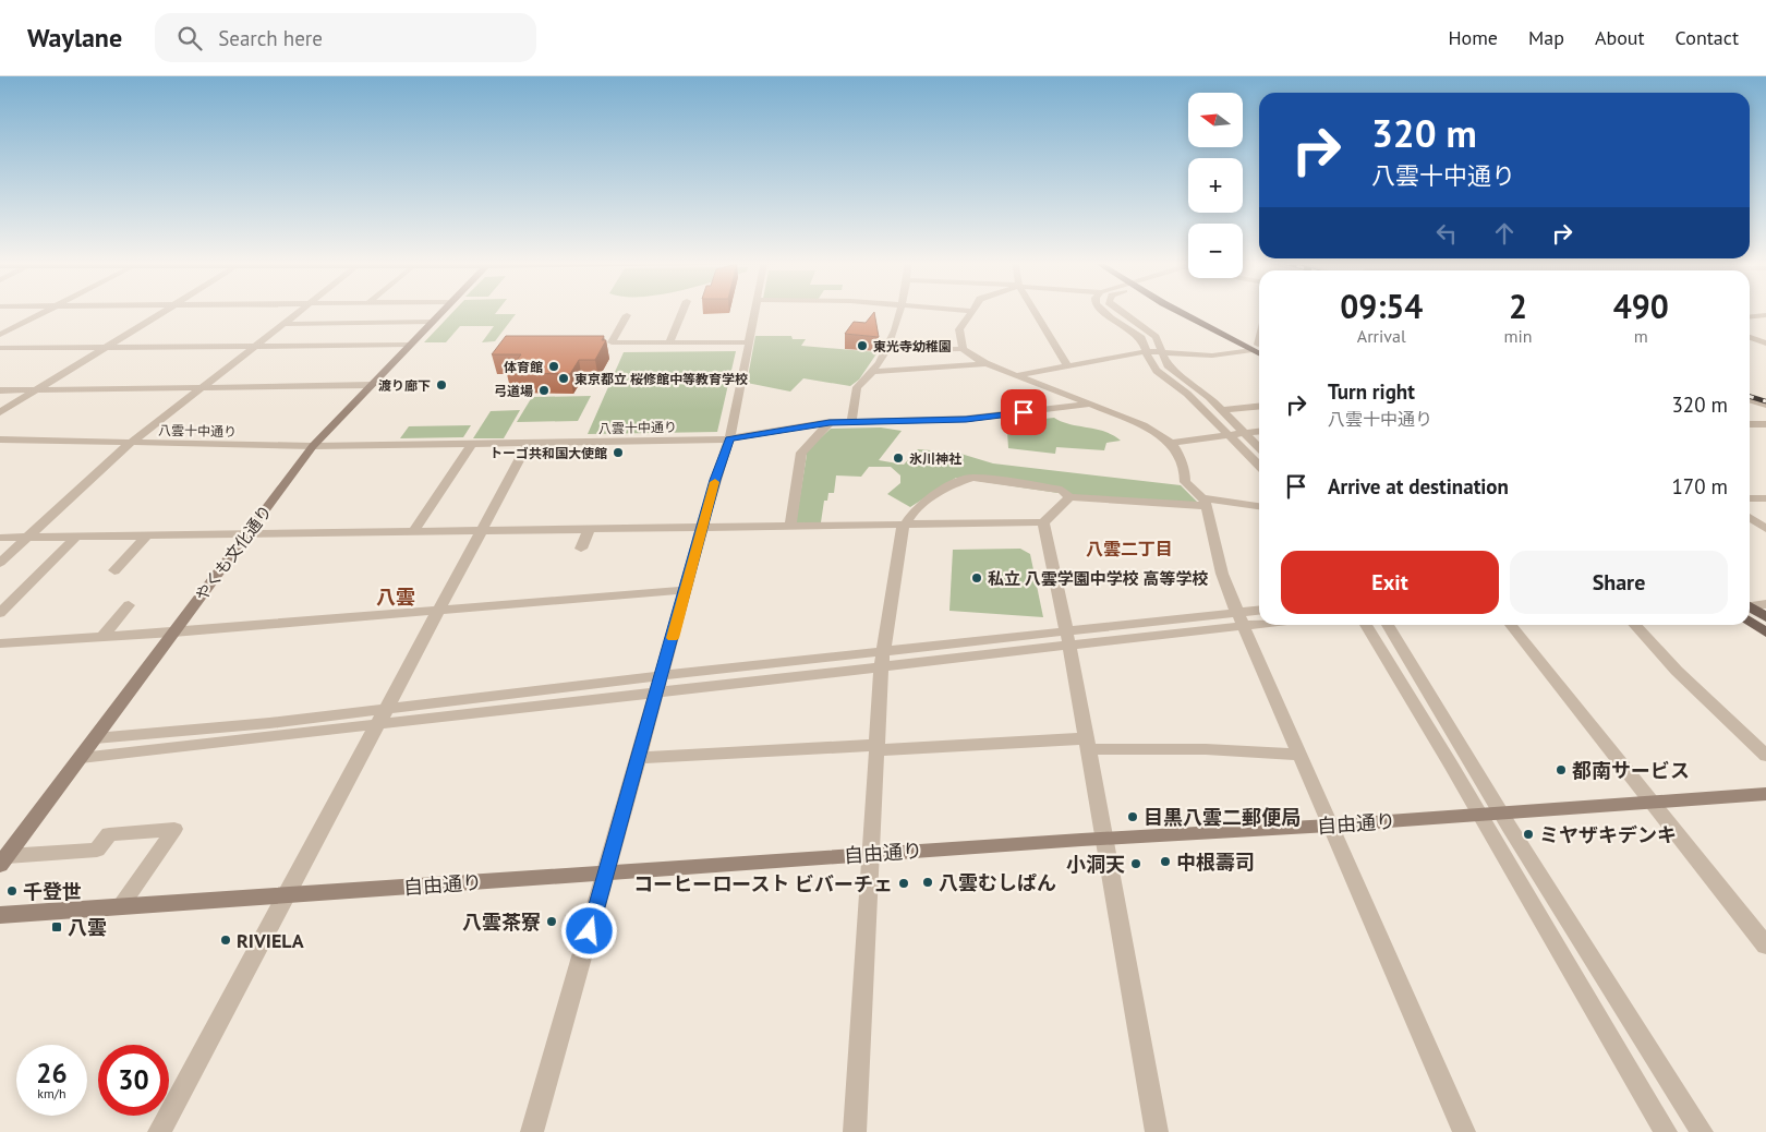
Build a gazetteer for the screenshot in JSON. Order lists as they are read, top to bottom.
{
  "streets": {
    "street": ["八雲十中通り", "やくも文化通り", "自由通り"]
  },
  "crossings": [
    ["八雲十中通り", "やくも文化通り"]
  ],
  "districts": ["八雲二丁目", "八雲"],
  "places": {
    "other": [
      "東光寺幼稚園",
      "体育館",
      "東京都立 桜修館中等教育学校",
      "渡り廊下",
      "弓道場",
      "トーゴ共和国大使館",
      "氷川神社",
      "私立 八雲学園中学校 高等学校",
      "都南サービス",
      "目黒八雲二郵便局",
      "ミヤザキデンキ",
      "中根壽司",
      "小洞天",
      "八雲むしぱん",
      "コーヒーロースト ビバーチェ",
      "千登世",
      "八雲茶寮",
      "RIVIELA"
    ],
    "transit": ["八雲"]
  },
  "north": "left",
  "page": {
    "header": "Waylane",
    "search": "Search here",
    "nav": [
      "Home",
      "Map",
      "About",
      "Contact"
    ],
    "map_buttons": ["+", "−"],
    "turn": ["320 m", "八雲十中通り"],
    "eta": [
      "09:54",
      "Arrival",
      "2",
      "min",
      "490",
      "m"
    ],
    "list": [
      {
        "name": "Turn right",
        "note": "八雲十中通り",
        "value": "320 m"
      },
      {
        "name": "Arrive at destination",
        "value": "170 m"
      }
    ],
    "buttons": ["Exit", "Share"],
    "speed": "26 km/h",
    "limit": "30"
  }
}
